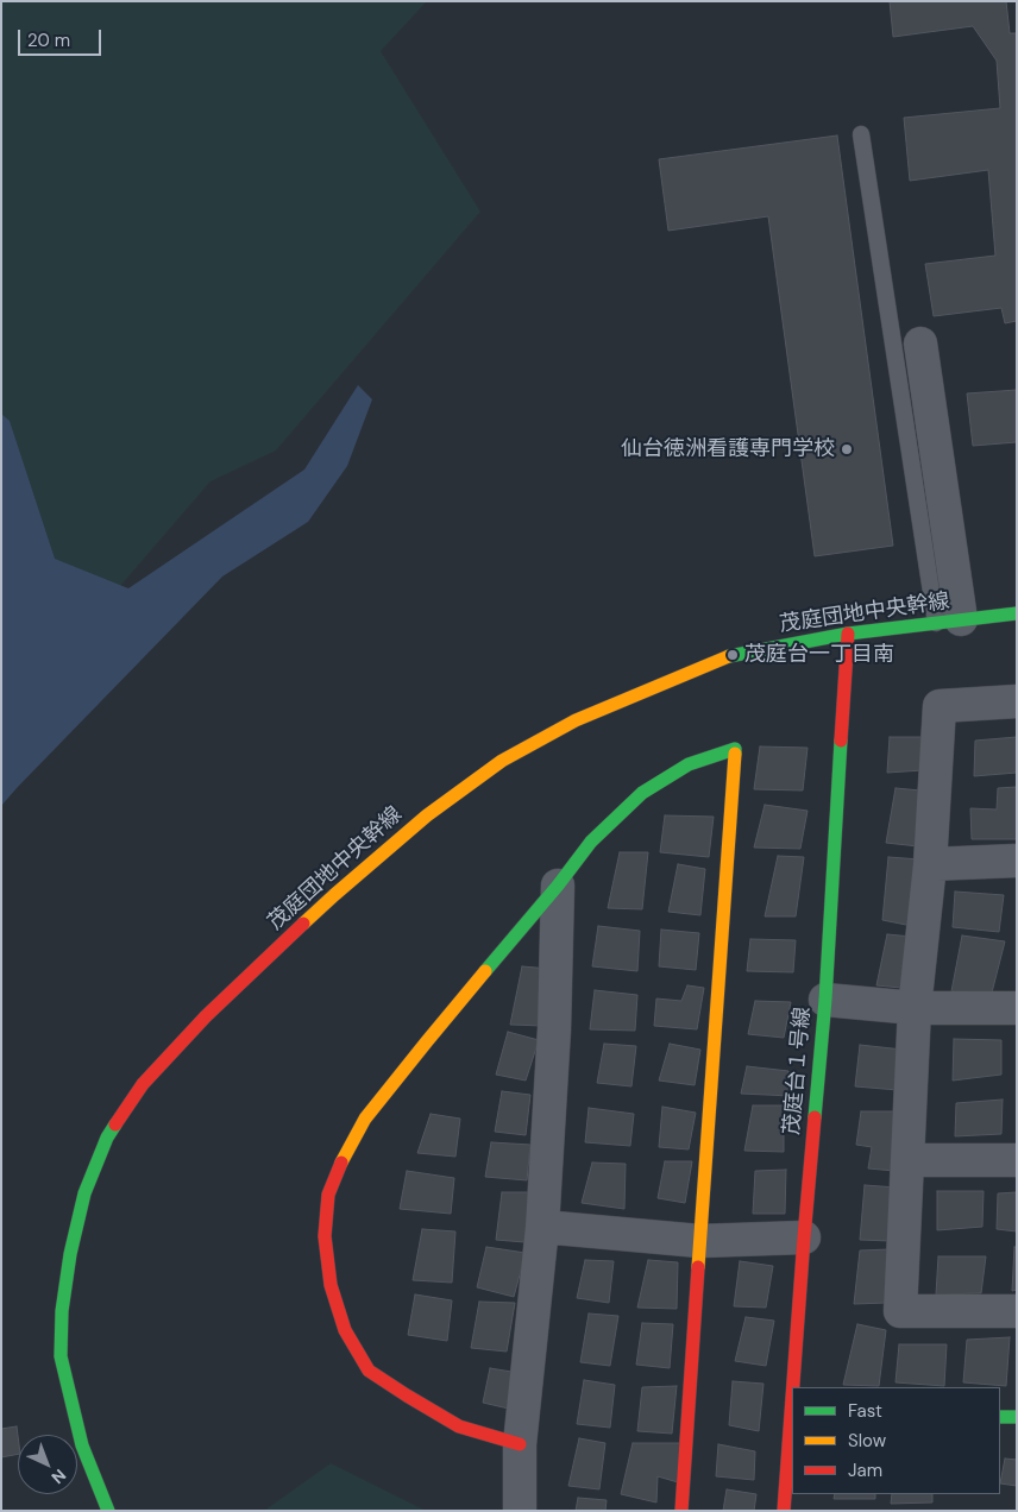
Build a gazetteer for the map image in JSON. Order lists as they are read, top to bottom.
{
  "streets": {
    "street": ["茂庭団地中央幹線", "茂庭台１号線"]
  },
  "crossings": [
    ["茂庭団地中央幹線", "茂庭台１号線"]
  ],
  "places": ["仙台徳洲看護専門学校", "茂庭台一丁目南"],
  "legend": ["Fast", "Slow", "Jam"],
  "scale_bar": "20 m",
  "north": "bottom right"
}
